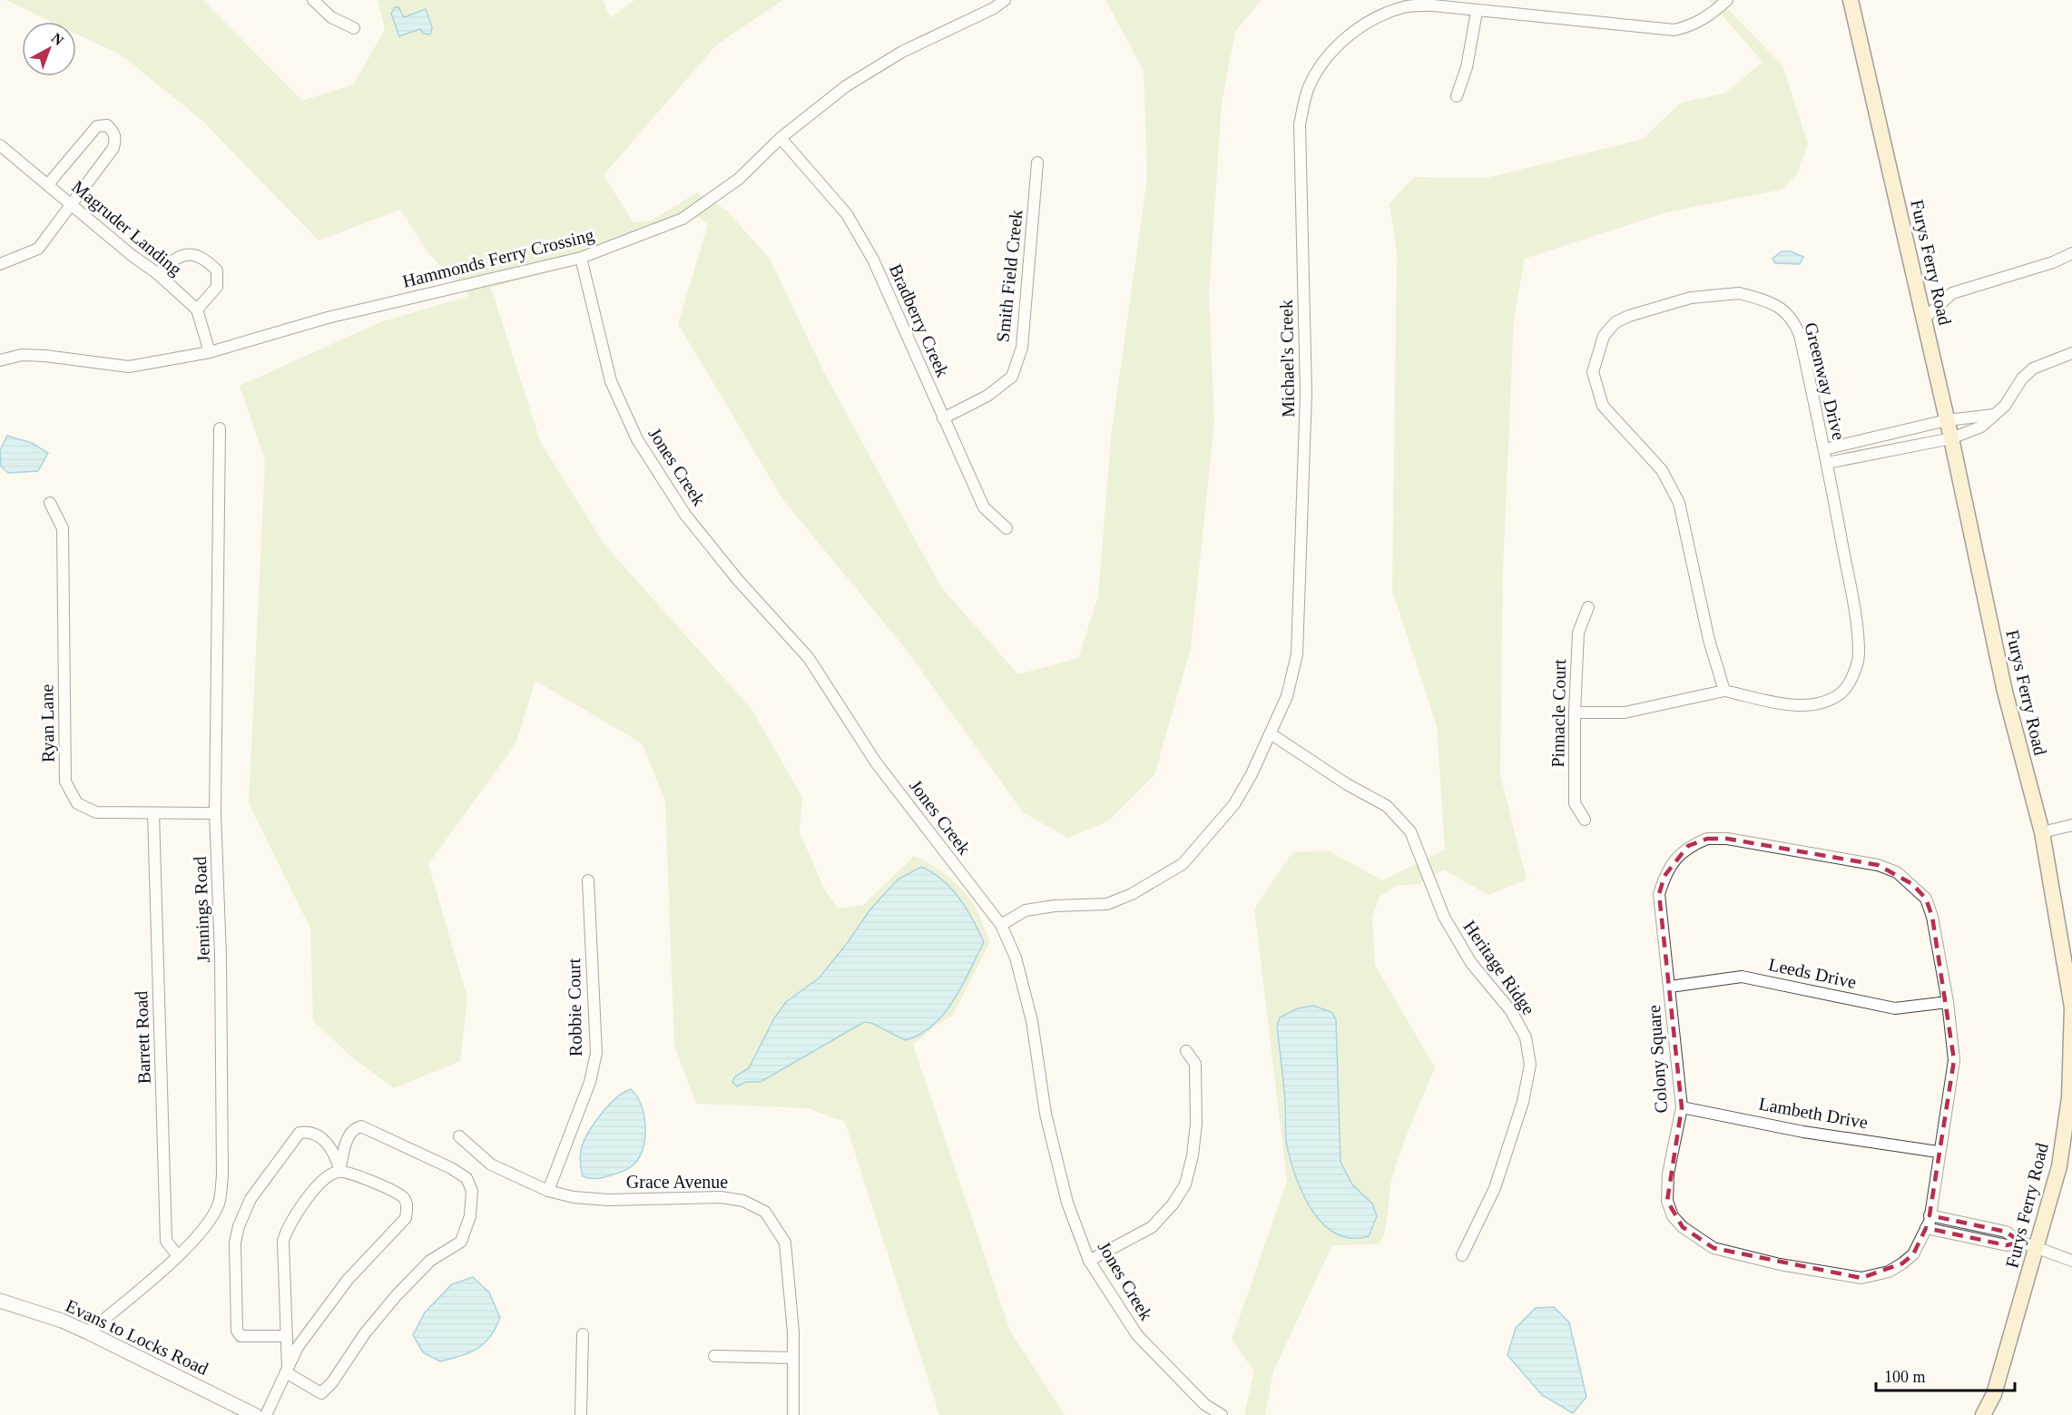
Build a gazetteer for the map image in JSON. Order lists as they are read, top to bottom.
{
  "streets": {
    "main road": ["Furys Ferry Road"],
    "street": [
      "Magruder Landing",
      "Hammonds Ferry Crossing",
      "Smith Field Creek",
      "Bradberry Creek",
      "Michael's Creek",
      "Greenway Drive",
      "Jones Creek",
      "Pinnacle Court",
      "Ryan Lane",
      "Jennings Road",
      "Heritage Ridge",
      "Leeds Drive",
      "Robbie Court",
      "Barrett Road",
      "Colony Square",
      "Lambeth Drive",
      "Grace Avenue",
      "Evans to Locks Road"
    ]
  },
  "crossings": [
    ["Hammonds Ferry Crossing", "Bradberry Creek"],
    ["Hammonds Ferry Crossing", "Jones Creek"],
    ["Smith Field Creek", "Bradberry Creek"],
    ["Michael's Creek", "Jones Creek"],
    ["Michael's Creek", "Heritage Ridge"],
    ["Greenway Drive", "Pinnacle Court"],
    ["Ryan Lane", "Jennings Road"],
    ["Ryan Lane", "Barrett Road"],
    ["Jennings Road", "Barrett Road"],
    ["Jennings Road", "Evans to Locks Road"],
    ["Leeds Drive", "Colony Square"],
    ["Robbie Court", "Grace Avenue"],
    ["Colony Square", "Lambeth Drive"]
  ],
  "scale_bar": "100 m",
  "north": "top right"
}
